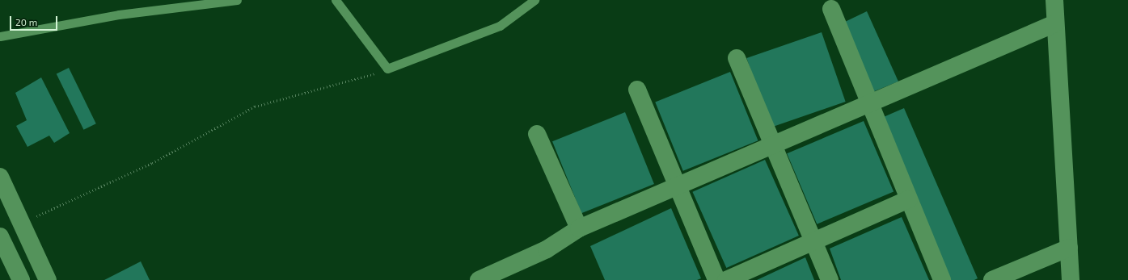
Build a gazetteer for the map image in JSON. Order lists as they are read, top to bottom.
{
  "scale_bar": "20 m"
}
